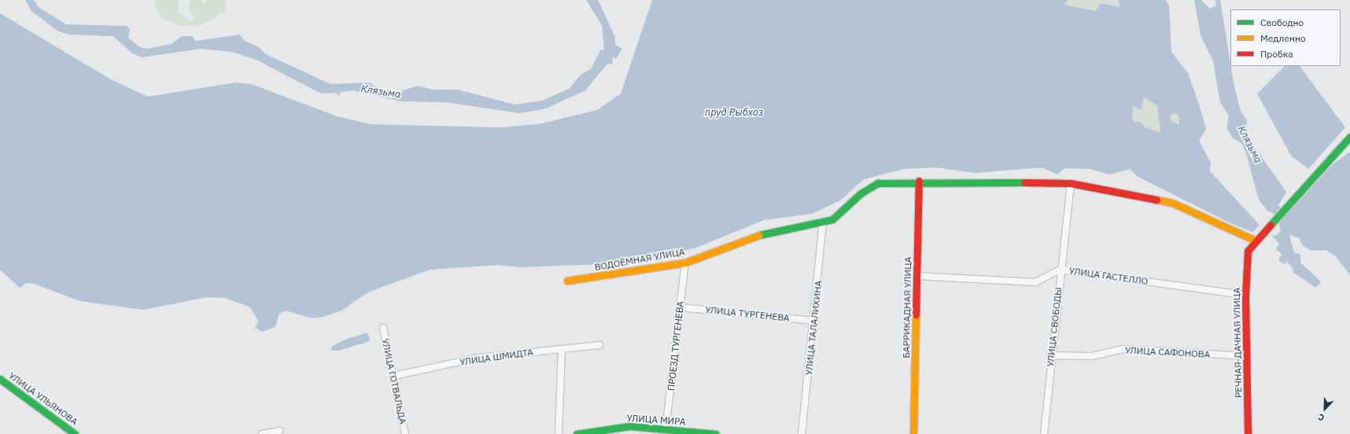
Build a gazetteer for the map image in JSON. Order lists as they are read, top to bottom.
{
  "streets": {
    "street": [
      "ВОДОЁМНАЯ УЛИЦА",
      "УЛИЦА ГАСТЕЛЛО",
      "БАРРИКАДНАЯ УЛИЦА",
      "УЛИЦА ТУРГЕНЕВА",
      "УЛИЦА СВОБОДЫ",
      "УЛИЦА ТАЛАЛИХИНА",
      "РЕЧНАЯ-ДАЧНАЯ УЛИЦА",
      "ПРОЕЗД ТУРГЕНЕВА",
      "УЛИЦА САФОНОВА",
      "УЛИЦА ШМИДТА",
      "УЛИЦА ГОТВАЛЬДА",
      "УЛИЦА УЛЬЯНОВА",
      "УЛИЦА МИРА"
    ]
  },
  "crossings": [
    ["ВОДОЁМНАЯ УЛИЦА", "БАРРИКАДНАЯ УЛИЦА"],
    ["ВОДОЁМНАЯ УЛИЦА", "УЛИЦА СВОБОДЫ"],
    ["ВОДОЁМНАЯ УЛИЦА", "УЛИЦА ТАЛАЛИХИНА"],
    ["ВОДОЁМНАЯ УЛИЦА", "РЕЧНАЯ-ДАЧНАЯ УЛИЦА"],
    ["ВОДОЁМНАЯ УЛИЦА", "ПРОЕЗД ТУРГЕНЕВА"],
    ["УЛИЦА ГАСТЕЛЛО", "БАРРИКАДНАЯ УЛИЦА"],
    ["УЛИЦА ГАСТЕЛЛО", "УЛИЦА СВОБОДЫ"],
    ["УЛИЦА ГАСТЕЛЛО", "РЕЧНАЯ-ДАЧНАЯ УЛИЦА"],
    ["УЛИЦА ТУРГЕНЕВА", "УЛИЦА ТАЛАЛИХИНА"],
    ["УЛИЦА ТУРГЕНЕВА", "ПРОЕЗД ТУРГЕНЕВА"],
    ["УЛИЦА СВОБОДЫ", "УЛИЦА САФОНОВА"],
    ["РЕЧНАЯ-ДАЧНАЯ УЛИЦА", "УЛИЦА САФОНОВА"],
    ["ПРОЕЗД ТУРГЕНЕВА", "УЛИЦА МИРА"],
    ["УЛИЦА ШМИДТА", "УЛИЦА ГОТВАЛЬДА"]
  ],
  "water": ["Клязьма", "пруд Рыбхоз"],
  "legend": ["Свободно", "Медленно", "Пробка"],
  "north": "bottom left"
}
